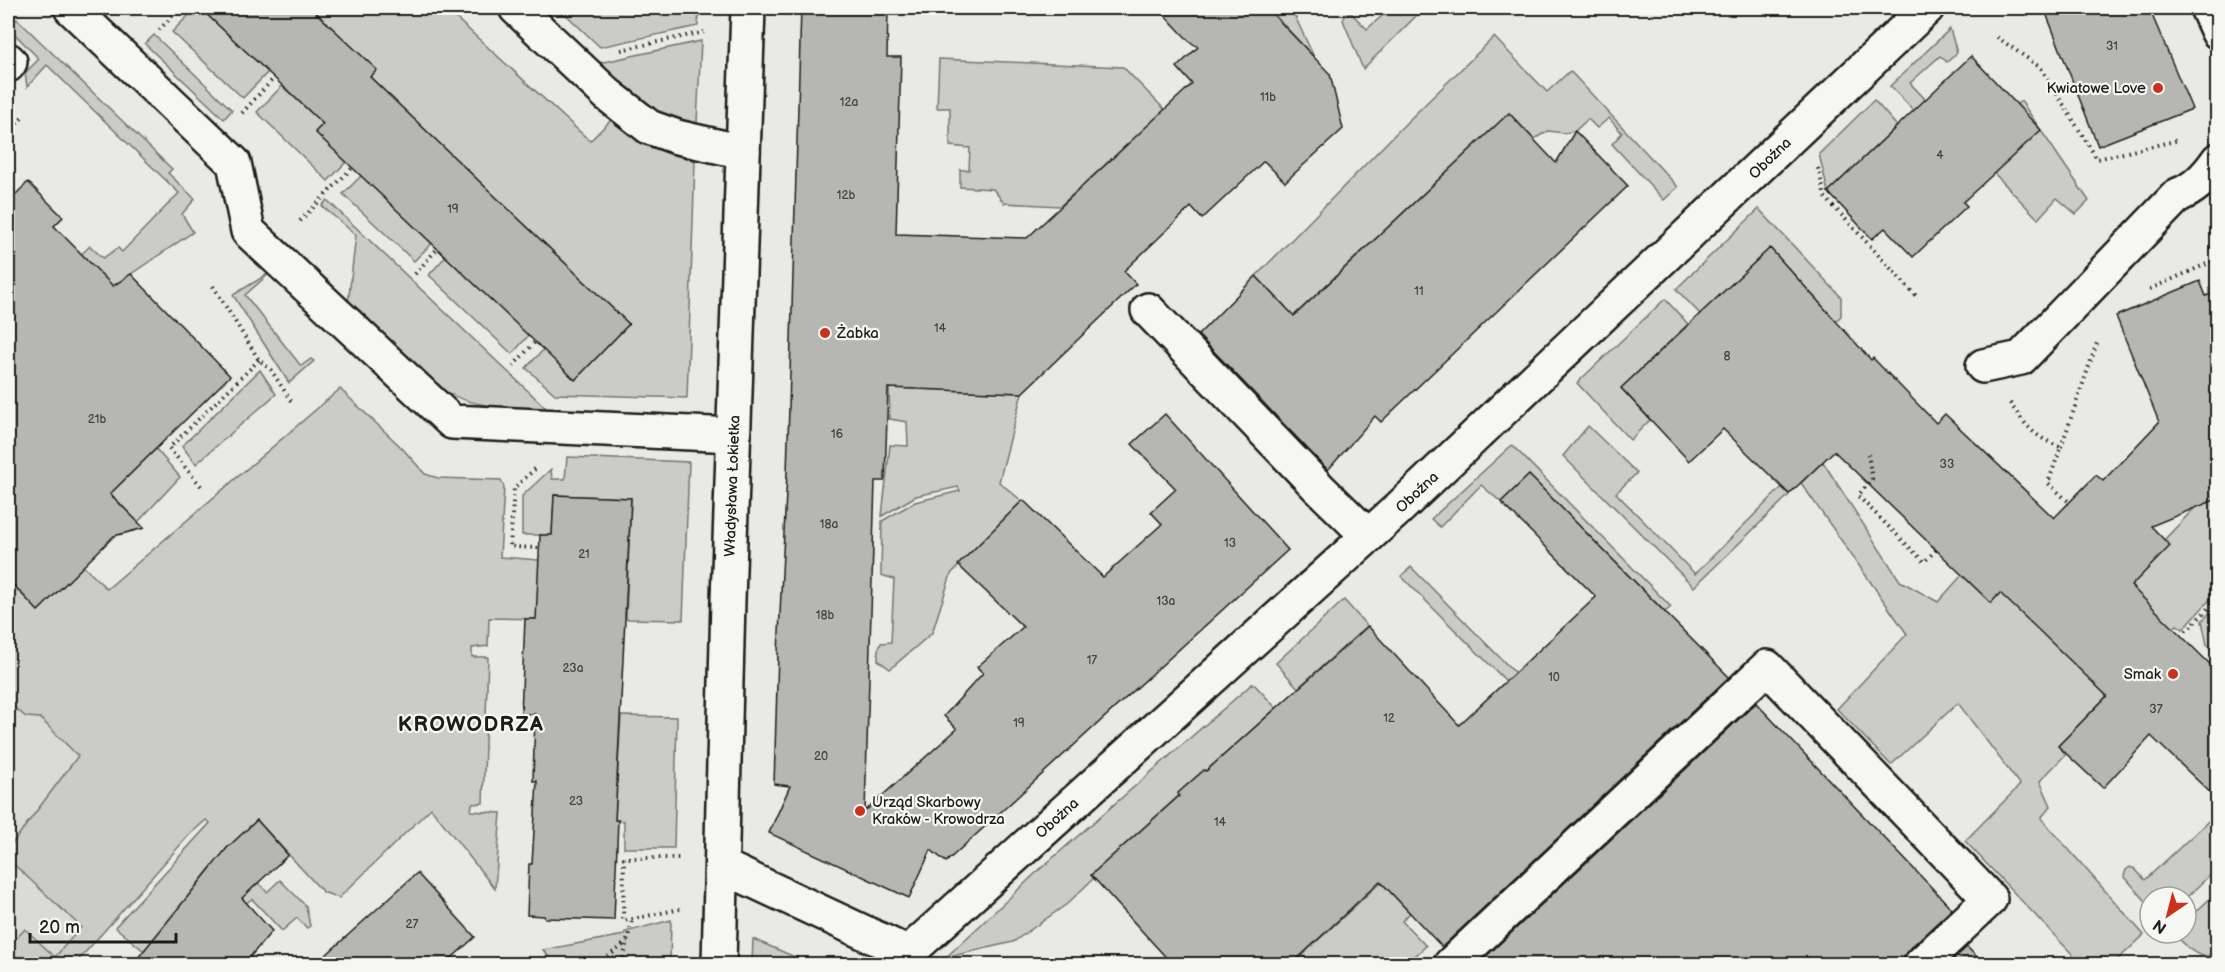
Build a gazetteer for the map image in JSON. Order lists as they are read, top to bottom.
{
  "streets": {
    "street": ["Oboźna", "Władysława Łokietka"]
  },
  "districts": ["KROWODRZA"],
  "places": [
    "Kwiatowe Love",
    "Żabka",
    "Smak",
    "Urząd Skarbowy Kraków - Krowodrza"
  ],
  "house_numbers": [
    "31",
    "11b",
    "12a",
    "4",
    "12b",
    "19",
    "11",
    "14",
    "8",
    "21b",
    "16",
    "33",
    "18a",
    "13",
    "21",
    "13a",
    "18b",
    "17",
    "23a",
    "10",
    "37",
    "12",
    "19",
    "20",
    "23",
    "14",
    "27"
  ],
  "scale_bar": "20 m",
  "north": "bottom left"
}
